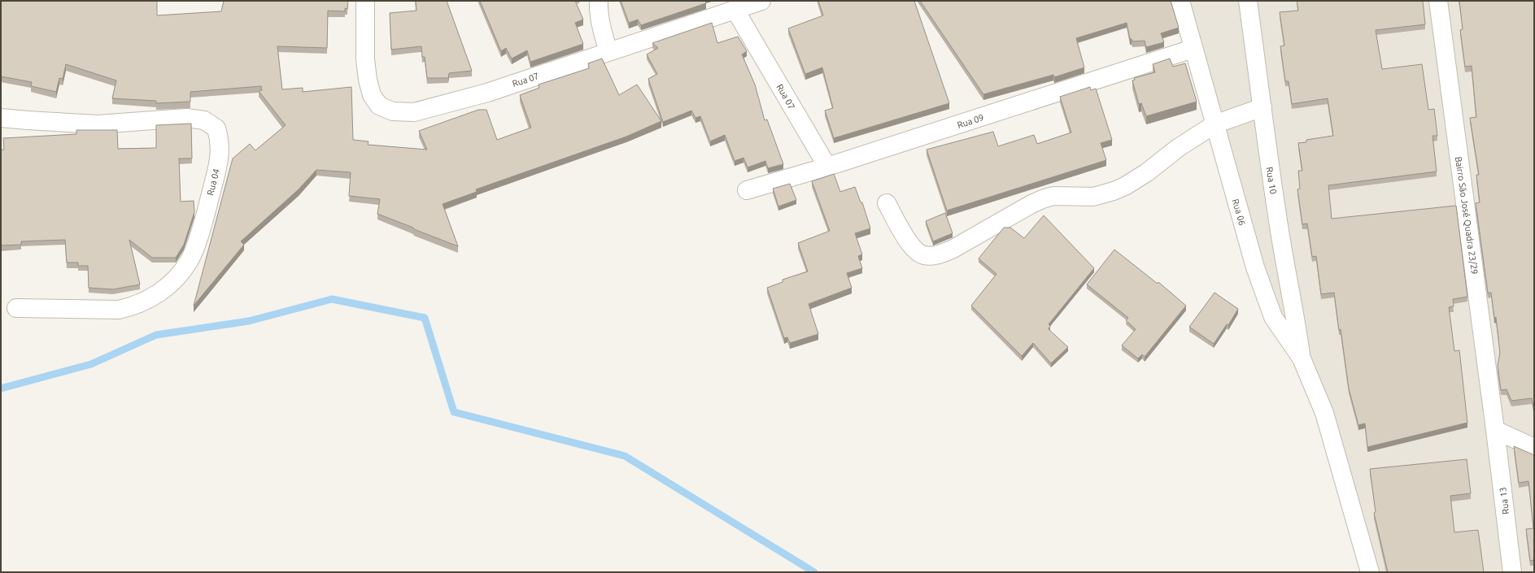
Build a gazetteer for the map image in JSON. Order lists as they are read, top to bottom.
{
  "streets": {
    "street": [
      "Rua 07",
      "Rua 09",
      "Rua 10",
      "Rua 04",
      "Rua 06",
      "Bairro São José Quadra 23/29",
      "Rua 13"
    ]
  },
  "crossings": [
    ["Rua 07", "Rua 09"],
    ["Rua 09", "Rua 06"],
    ["Rua 10", "Rua 06"],
    ["Bairro São José Quadra 23/29", "Rua 13"]
  ]
}
